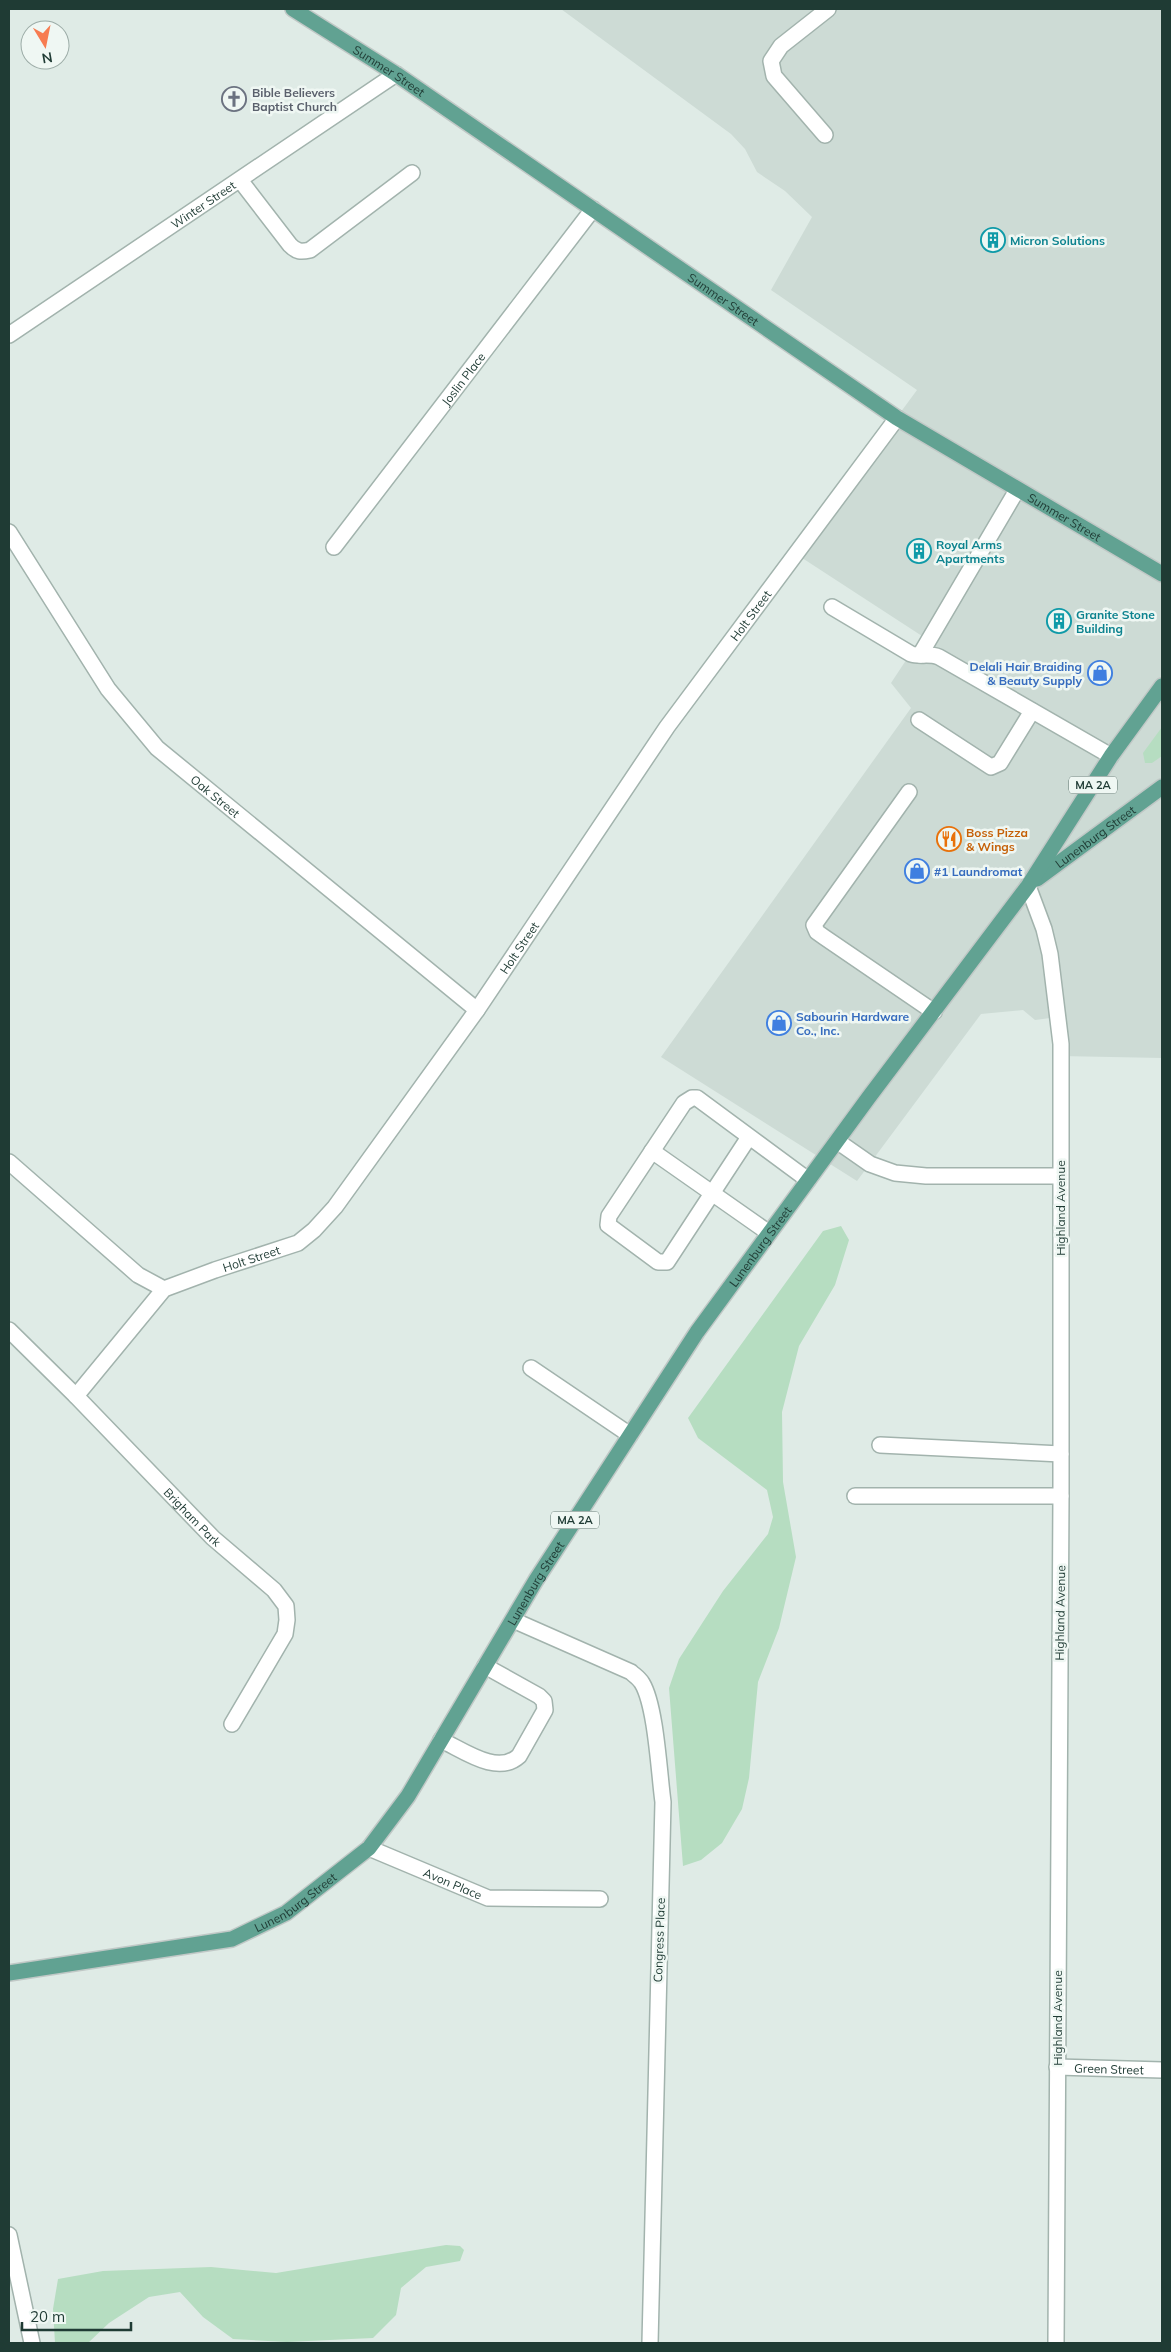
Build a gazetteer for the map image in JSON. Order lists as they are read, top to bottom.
{
  "streets": {
    "main road": ["Summer Street", "MA 2A", "Lunenburg Street"],
    "street": [
      "Winter Street",
      "Joslin Place",
      "Holt Street",
      "Oak Street",
      "Highland Avenue",
      "Brigham Park",
      "Avon Place",
      "Congress Place",
      "Green Street"
    ]
  },
  "crossings": [
    ["Summer Street", "Winter Street"],
    ["Summer Street", "Joslin Place"],
    ["Summer Street", "Holt Street"],
    ["Holt Street", "Oak Street"],
    ["Lunenburg Street", "Highland Avenue"],
    ["Lunenburg Street", "Avon Place"],
    ["Lunenburg Street", "Congress Place"],
    ["Highland Avenue", "Green Street"]
  ],
  "places": {
    "church": ["Bible Believers Baptist Church"],
    "building": ["Micron Solutions", "Royal Arms Apartments", "Granite Stone Building"],
    "shop": ["Delali Hair Braiding & Beauty Supply", "#1 Laundromat", "Sabourin Hardware Co., Inc."],
    "restaurant": ["Boss Pizza & Wings"]
  },
  "scale_bar": "20 m",
  "north": "bottom"
}
